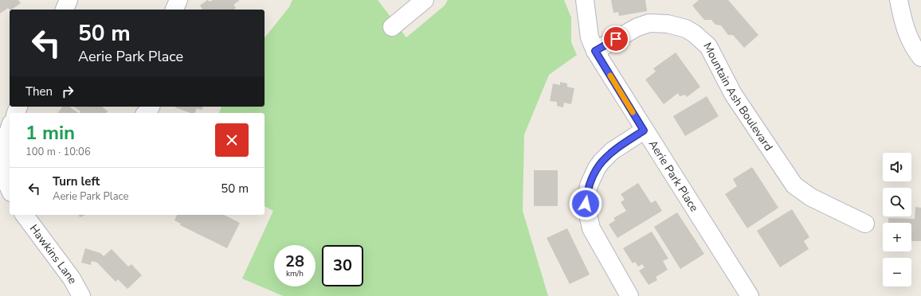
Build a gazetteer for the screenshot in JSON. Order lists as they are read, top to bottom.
{
  "streets": {
    "street": ["Mountain Ash Boulevard", "Aerie Park Place", "Hawkins Lane"]
  },
  "crossings": [
    ["Mountain Ash Boulevard", "Aerie Park Place"]
  ],
  "page": {
    "turn": ["50 m", "Aerie Park Place"],
    "then": "Then",
    "heading": ["1 min", "100 m · 10:06"],
    "map_buttons": ["+", "−"],
    "list": [
      {
        "name": "Turn left",
        "note": "Aerie Park Place",
        "value": "50 m"
      }
    ],
    "speed": "28 km/h",
    "limit": "30"
  }
}
